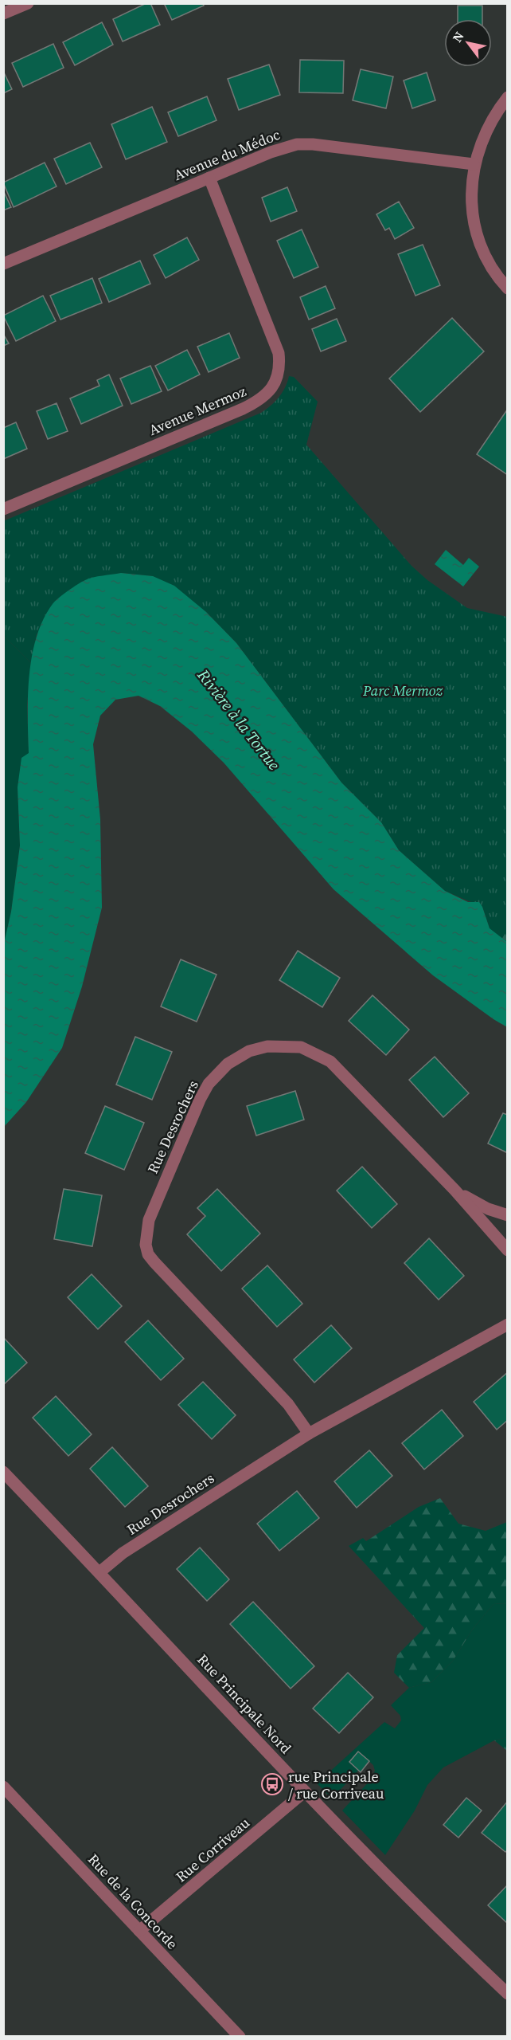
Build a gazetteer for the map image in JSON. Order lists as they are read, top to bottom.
{
  "streets": {
    "street": [
      "Avenue du Médoc",
      "Avenue Mermoz",
      "Rue Desrochers",
      "Rue Principale Nord",
      "Rue Corriveau",
      "Rue de la Concorde"
    ]
  },
  "crossings": [
    ["Avenue du Médoc", "Avenue Mermoz"],
    ["Rue Desrochers", "Rue Principale Nord"],
    ["Rue Principale Nord", "Rue Corriveau"],
    ["Rue Corriveau", "Rue de la Concorde"]
  ],
  "water": ["Rivière à la Tortue"],
  "parks": ["Parc Mermoz"],
  "places": {
    "bus stop": ["rue Principale / rue Corriveau"]
  },
  "north": "top left"
}
